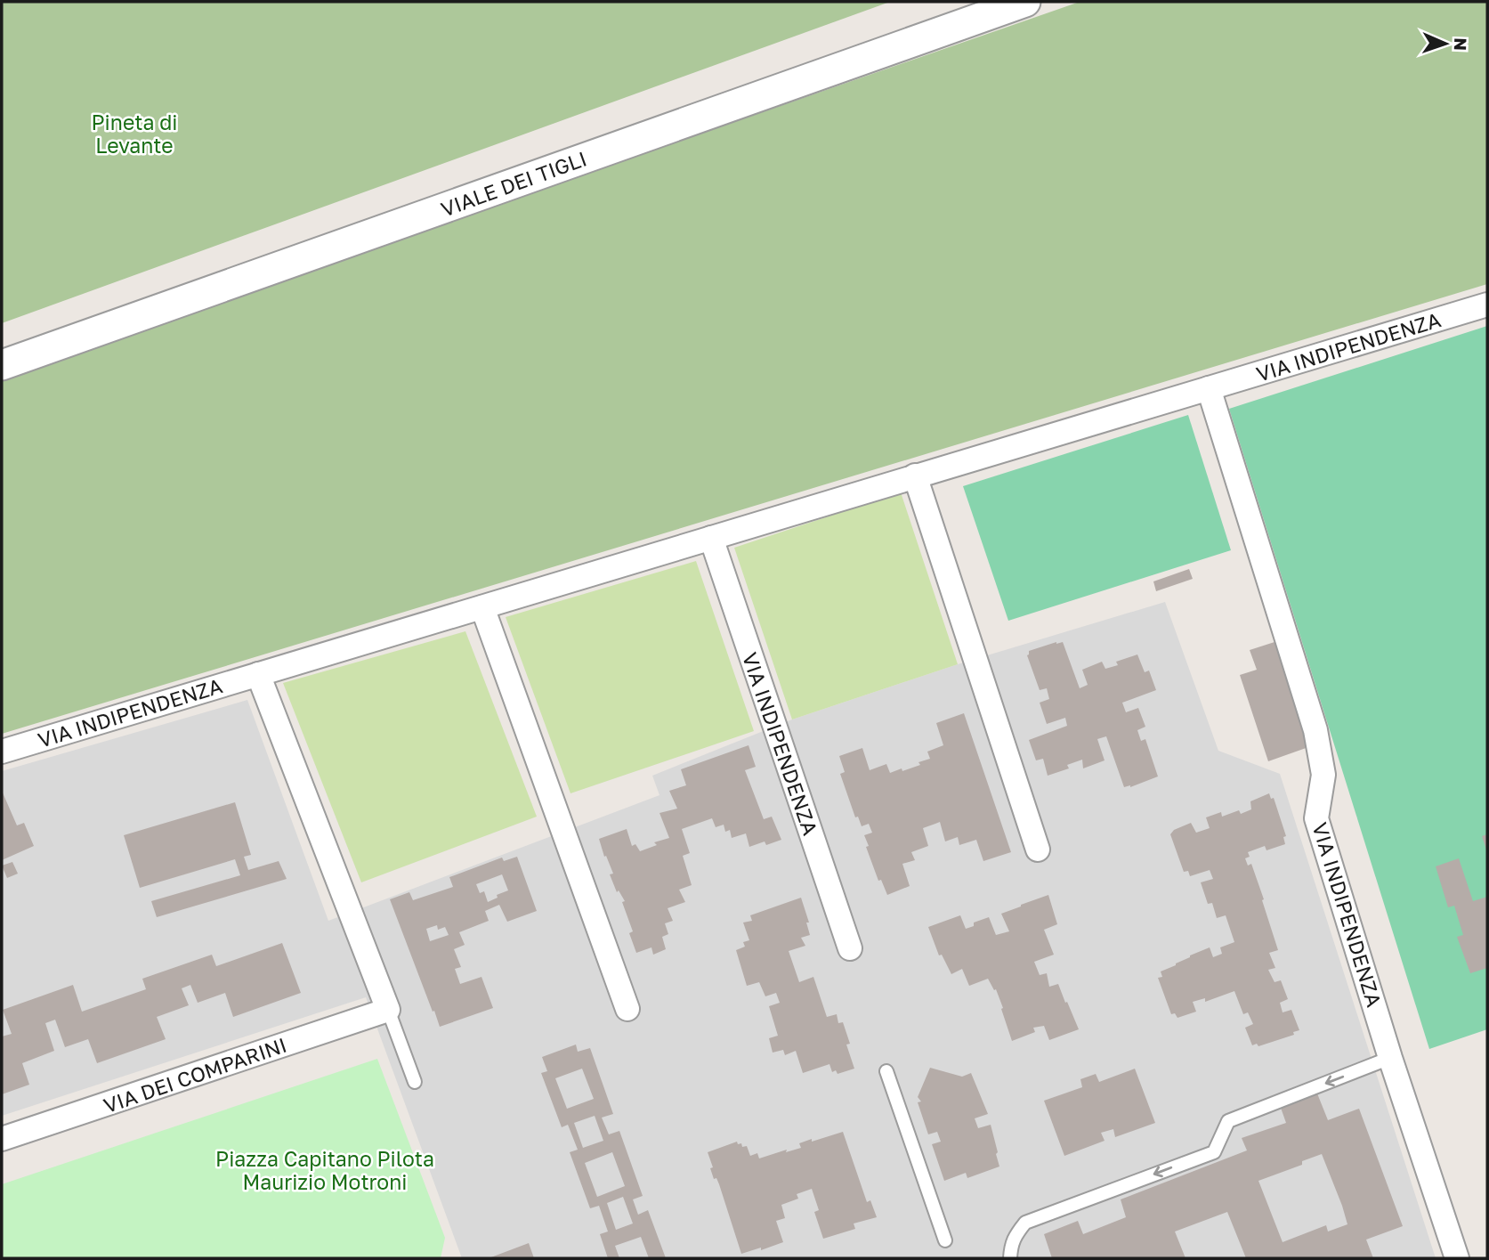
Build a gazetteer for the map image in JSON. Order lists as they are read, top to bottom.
{
  "streets": {
    "street": ["VIALE DEI TIGLI", "VIA INDIPENDENZA", "VIA DEI COMPARINI"]
  },
  "parks": ["Pineta di Levante", "Piazza Capitano Pilota Maurizio Motroni"],
  "north": "right"
}
